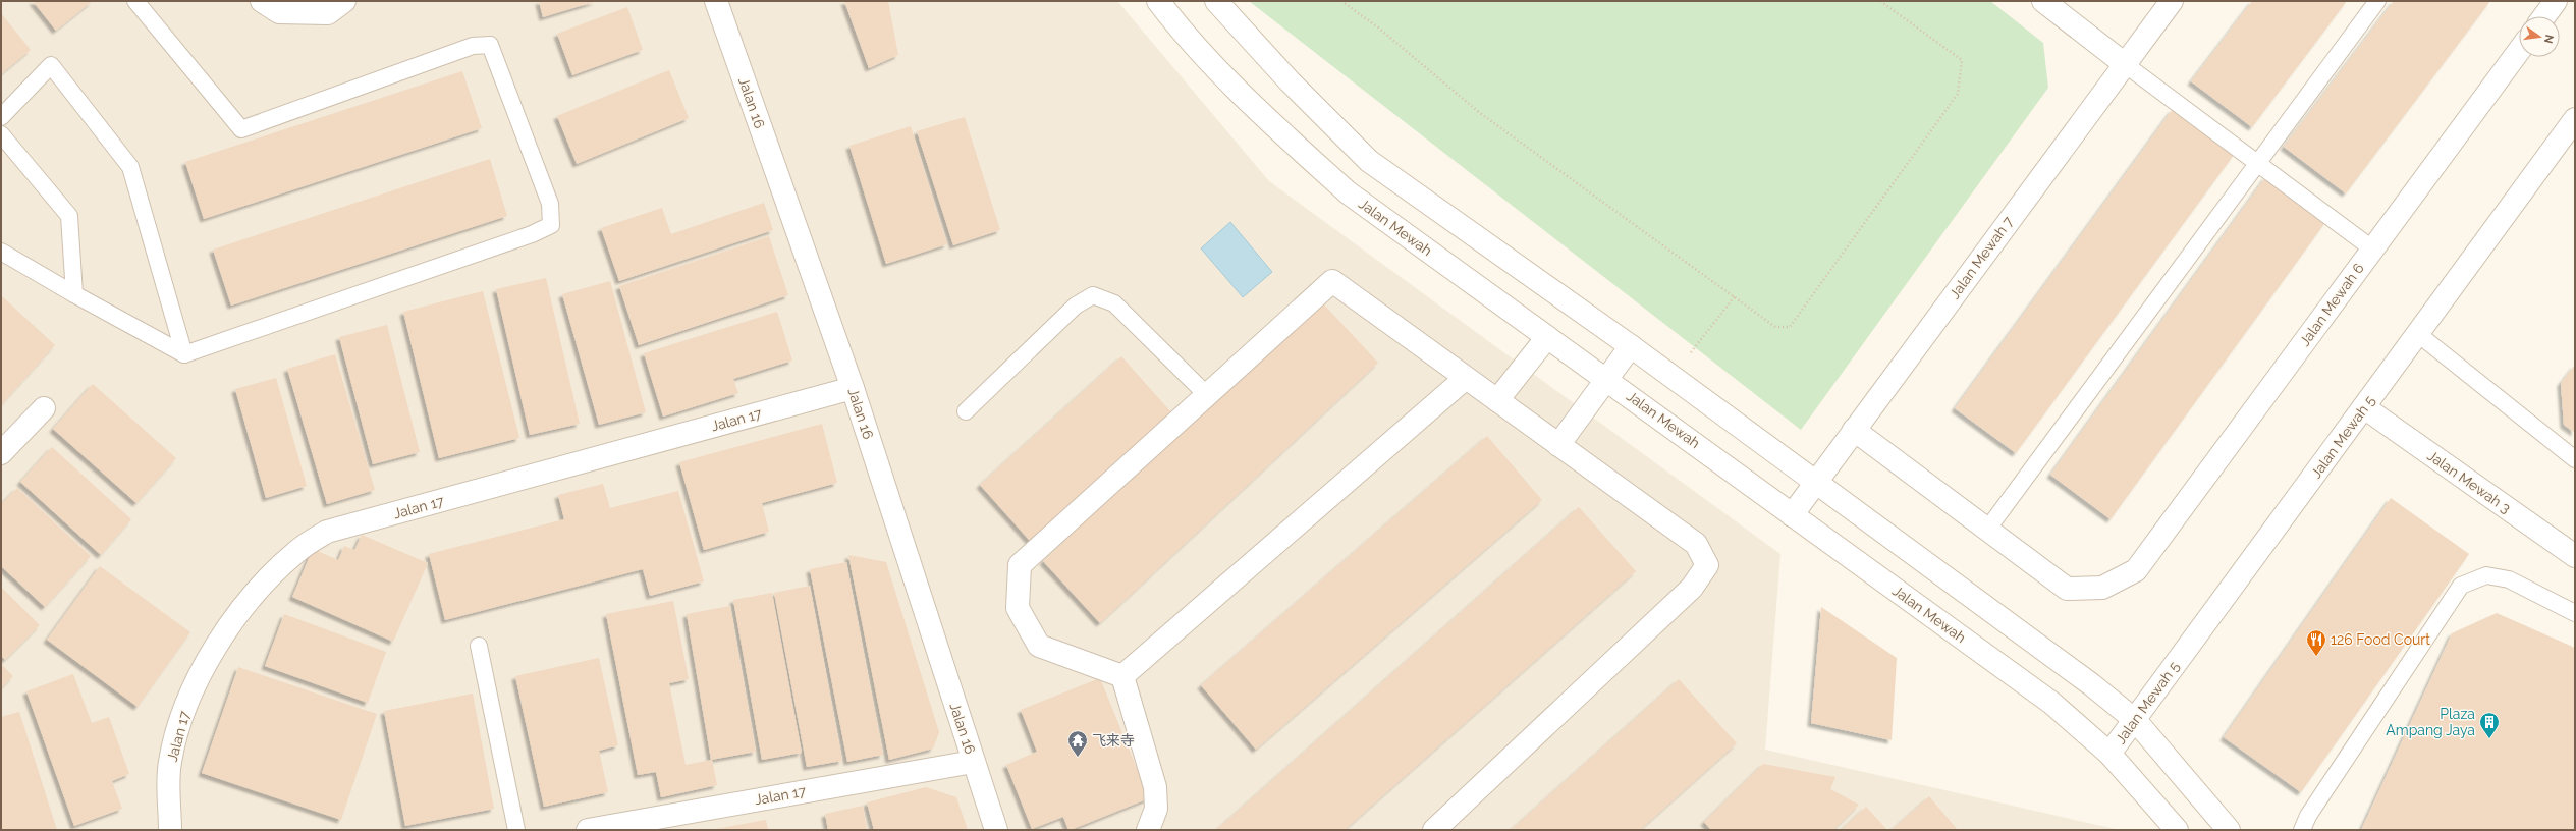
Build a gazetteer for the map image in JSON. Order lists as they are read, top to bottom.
{
  "streets": {
    "street": [
      "Jalan 16",
      "Jalan Mewah",
      "Jalan Mewah 7",
      "Jalan Mewah 6",
      "Jalan 17",
      "Jalan Mewah 5",
      "Jalan Mewah 3"
    ]
  },
  "crossings": [
    ["Jalan 16", "Jalan 17"],
    ["Jalan Mewah", "Jalan Mewah 7"],
    ["Jalan Mewah", "Jalan Mewah 5"],
    ["Jalan Mewah 5", "Jalan Mewah 3"]
  ],
  "places": {
    "restaurant": ["126 Food Court"],
    "building": ["Plaza Ampang Jaya"],
    "temple": ["飞来寺"]
  },
  "north": "right"
}
